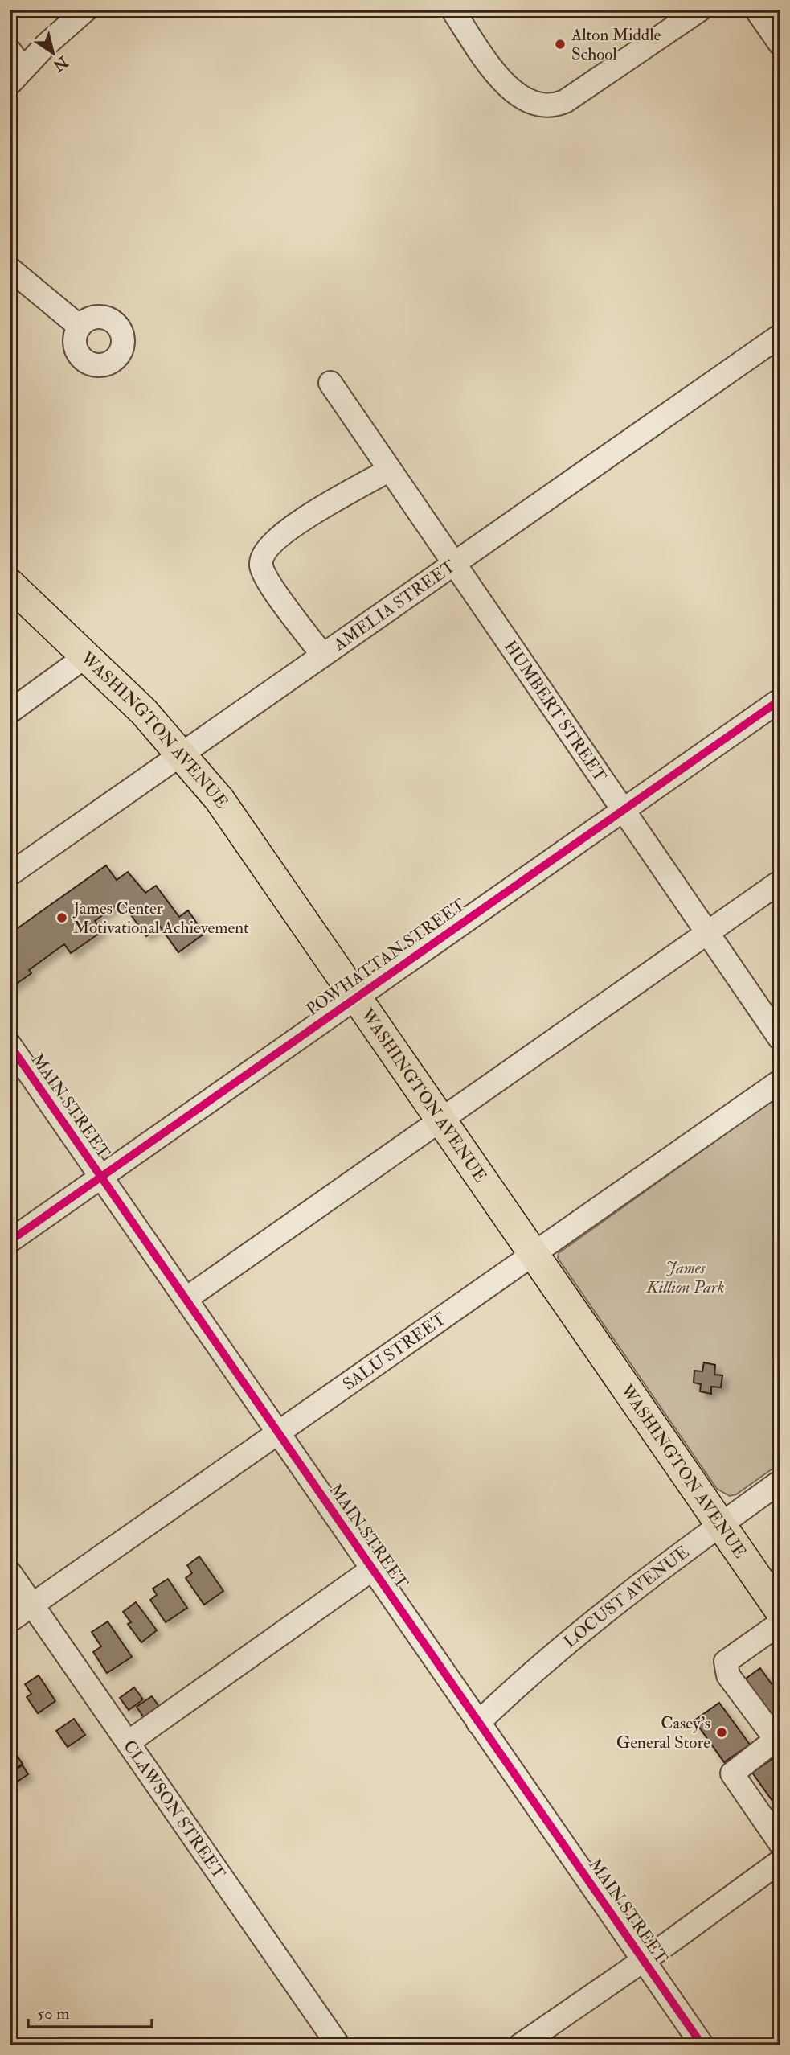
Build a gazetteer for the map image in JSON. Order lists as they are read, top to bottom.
{
  "streets": {
    "main road": ["WASHINGTON AVENUE"],
    "street": [
      "AMELIA STREET",
      "HUMBERT STREET",
      "POWHATTAN STREET",
      "MAIN STREET",
      "SALU STREET",
      "LOCUST AVENUE",
      "CLAWSON STREET"
    ]
  },
  "crossings": [
    ["AMELIA STREET", "HUMBERT STREET"],
    ["AMELIA STREET", "WASHINGTON AVENUE"],
    ["HUMBERT STREET", "POWHATTAN STREET"],
    ["WASHINGTON AVENUE", "POWHATTAN STREET"],
    ["WASHINGTON AVENUE", "SALU STREET"],
    ["WASHINGTON AVENUE", "LOCUST AVENUE"],
    ["POWHATTAN STREET", "MAIN STREET"],
    ["MAIN STREET", "SALU STREET"],
    ["MAIN STREET", "LOCUST AVENUE"],
    ["SALU STREET", "CLAWSON STREET"]
  ],
  "parks": ["James Killion Park"],
  "places": ["Alton Middle School", "James Center Motivational Achievement", "Casey's General Store"],
  "scale_bar": "50 m",
  "north": "bottom right"
}
